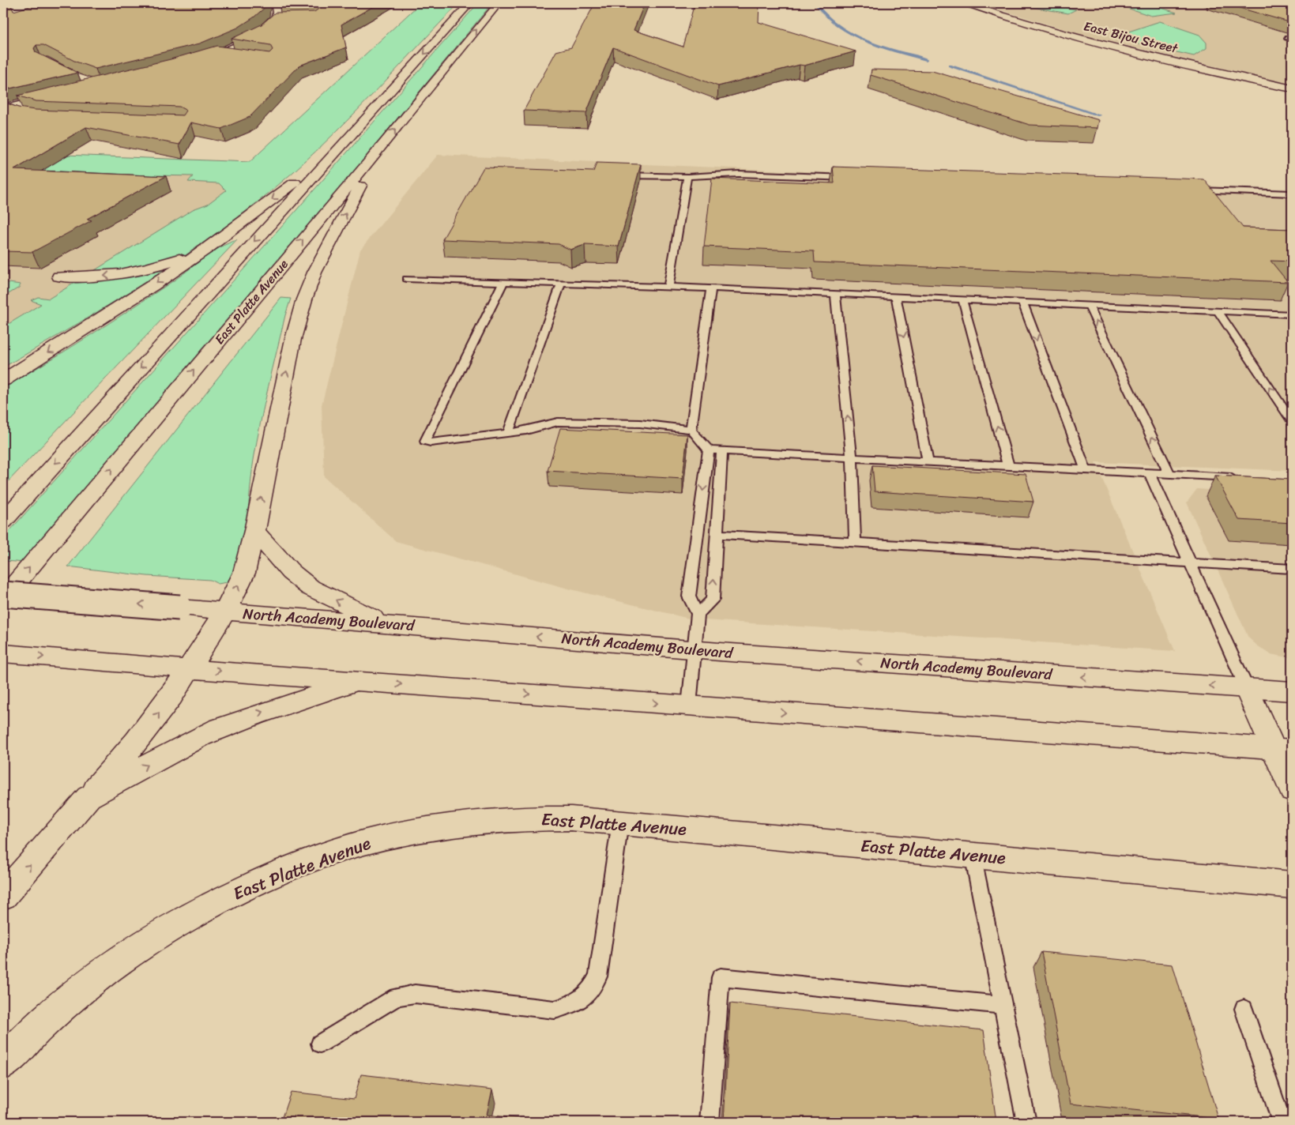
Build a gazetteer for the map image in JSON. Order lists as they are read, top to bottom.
{
  "streets": {
    "main road": ["East Bijou Street", "East Platte Avenue", "North Academy Boulevard"]
  }
}
